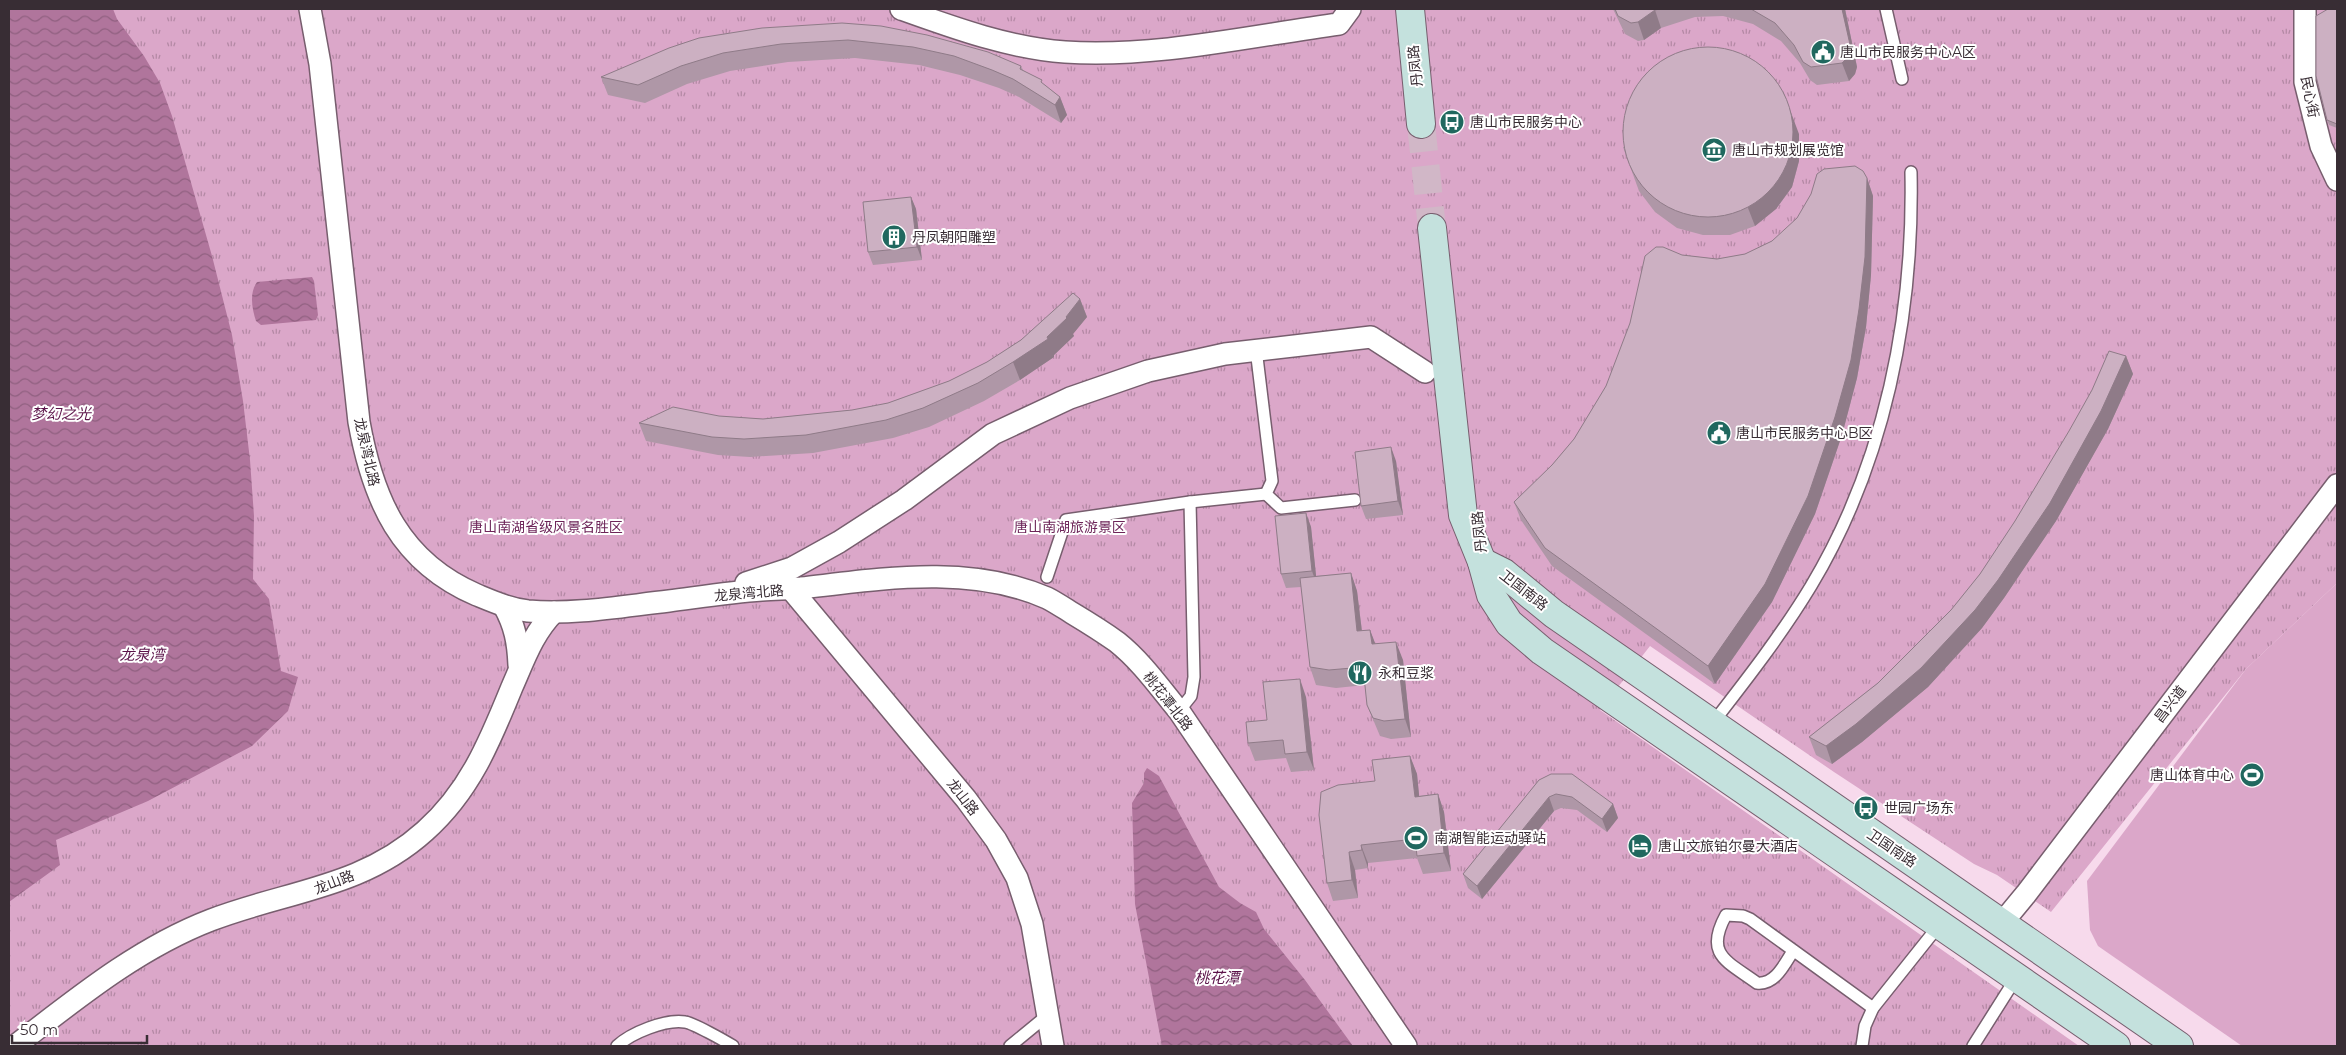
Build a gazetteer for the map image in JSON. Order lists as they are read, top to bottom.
{
  "streets": {
    "main road": ["丹凤路", "卫国南路"],
    "street": [
      "民心街",
      "龙泉湾北路",
      "桃花潭北路",
      "昌兴道",
      "龙山路"
    ]
  },
  "crossings": [
    ["丹凤路", "卫国南路"],
    ["龙泉湾北路", "桃花潭北路"],
    ["龙泉湾北路", "龙山路"],
    ["卫国南路", "昌兴道"],
    ["桃花潭北路", "龙山路"]
  ],
  "water": ["梦幻之光", "龙泉湾", "桃花潭"],
  "parks": ["唐山南湖省级风景名胜区", "唐山南湖旅游景区"],
  "places": {
    "public building": ["唐山市民服务中心A区", "唐山市民服务中心B区"],
    "bus stop": ["唐山市民服务中心", "世园广场东"],
    "museum": ["唐山市规划展览馆"],
    "building": ["丹凤朝阳雕塑"],
    "restaurant": ["永和豆浆"],
    "sports": ["唐山体育中心", "南湖智能运动驿站"],
    "hotel": ["唐山文旅铂尔曼大酒店"]
  },
  "scale_bar": "50 m"
}
